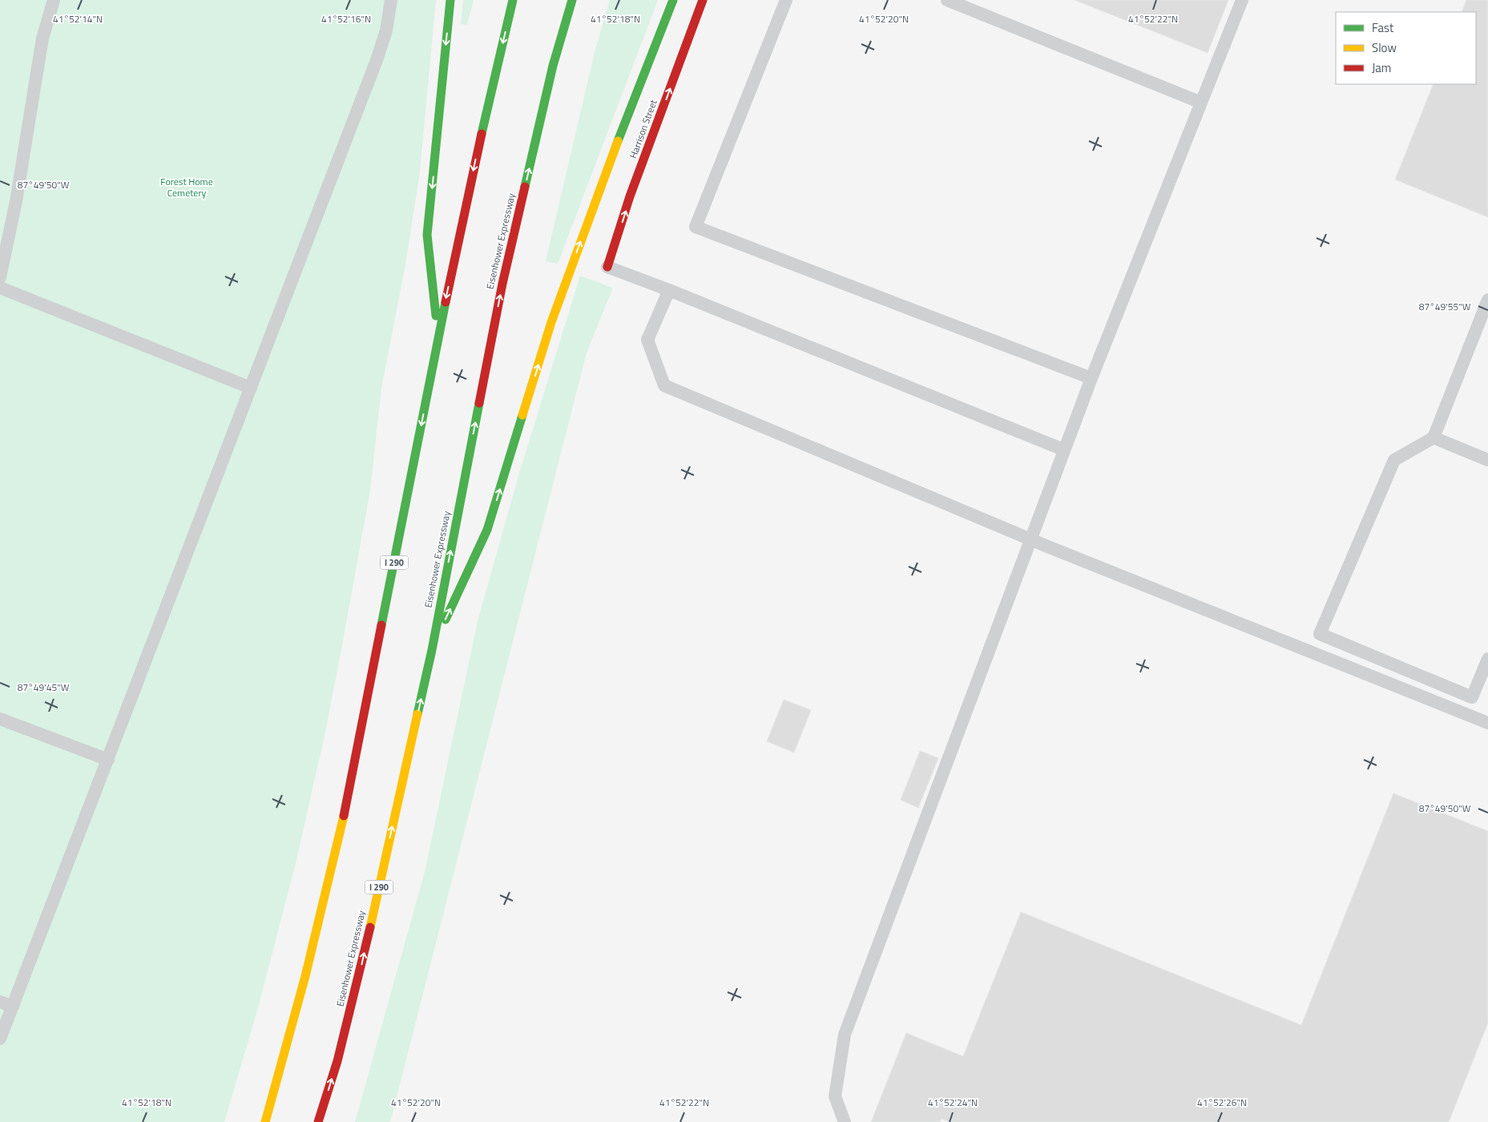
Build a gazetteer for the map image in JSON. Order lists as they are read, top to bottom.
{
  "streets": {
    "main road": ["Harrison Street", "Eisenhower Expressway", "I 290"]
  },
  "parks": ["Forest Home Cemetery"],
  "legend": ["Fast", "Slow", "Jam"],
  "coordinates": [
    "41°52'14\"N",
    "41°52'16\"N",
    "41°52'18\"N",
    "41°52'20\"N",
    "41°52'22\"N",
    "87°49'50\"W",
    "87°49'55\"W",
    "87°49'45\"W",
    "41°52'24\"N",
    "41°52'26\"N"
  ]
}
